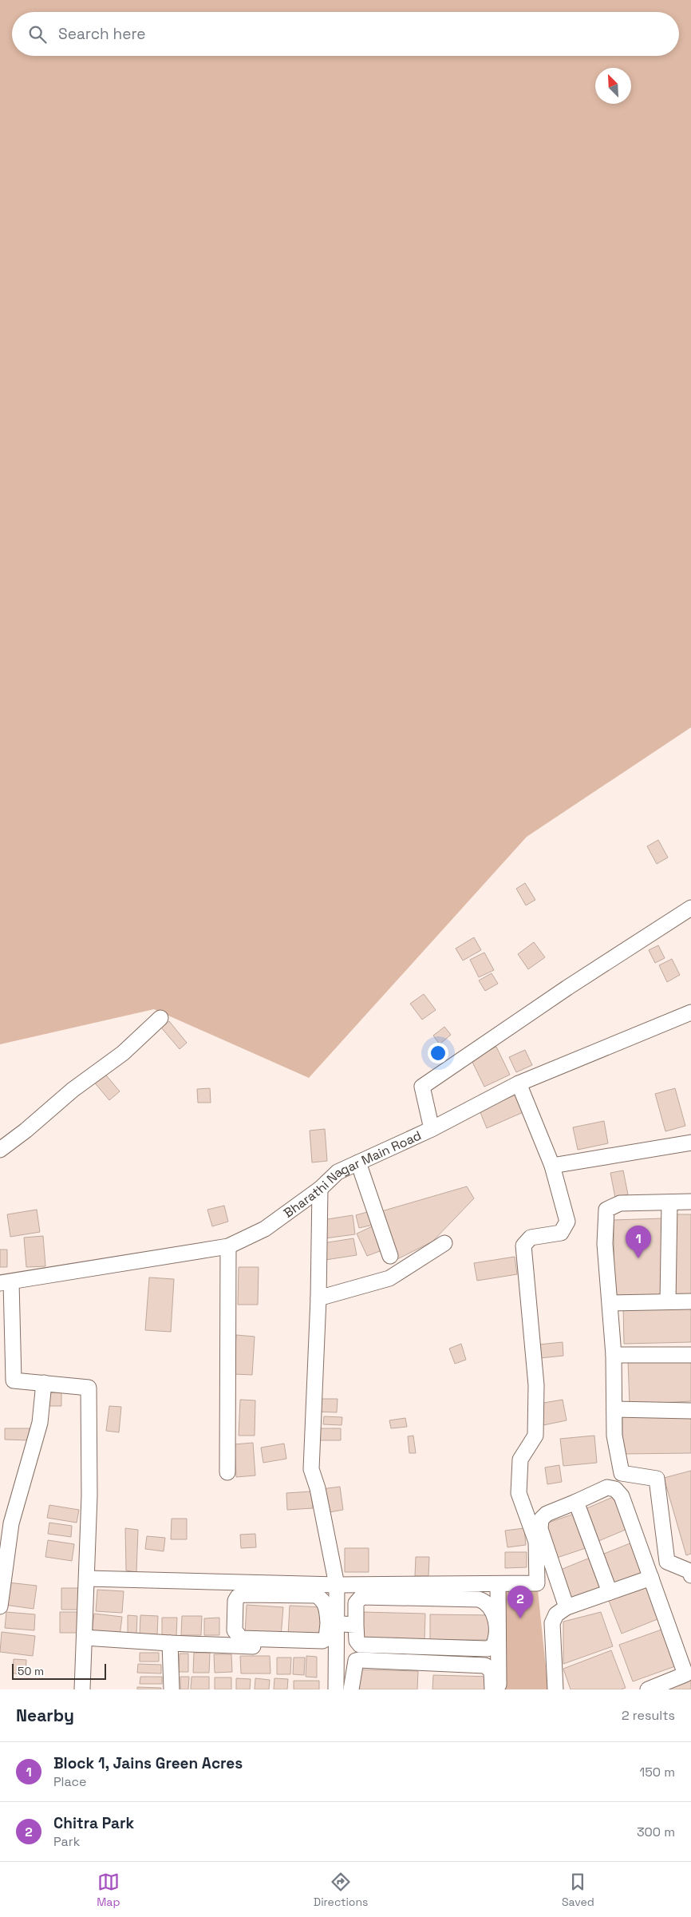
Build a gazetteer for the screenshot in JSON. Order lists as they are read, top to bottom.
{
  "streets": {
    "street": ["Bharathi Nagar Main Road"]
  },
  "scale_bar": "50 m",
  "north": "top left",
  "page": {
    "search": "Search here",
    "pins": ["1", "2"],
    "scale": "50 m",
    "heading": ["Nearby", "2 results"],
    "list": [
      {
        "mark": "1",
        "name": "Block 1, Jains Green Acres",
        "note": "Place",
        "value": "150 m"
      },
      {
        "mark": "2",
        "name": "Chitra Park",
        "note": "Park",
        "value": "300 m"
      }
    ],
    "nav": ["Map", "Directions", "Saved"]
  }
}
